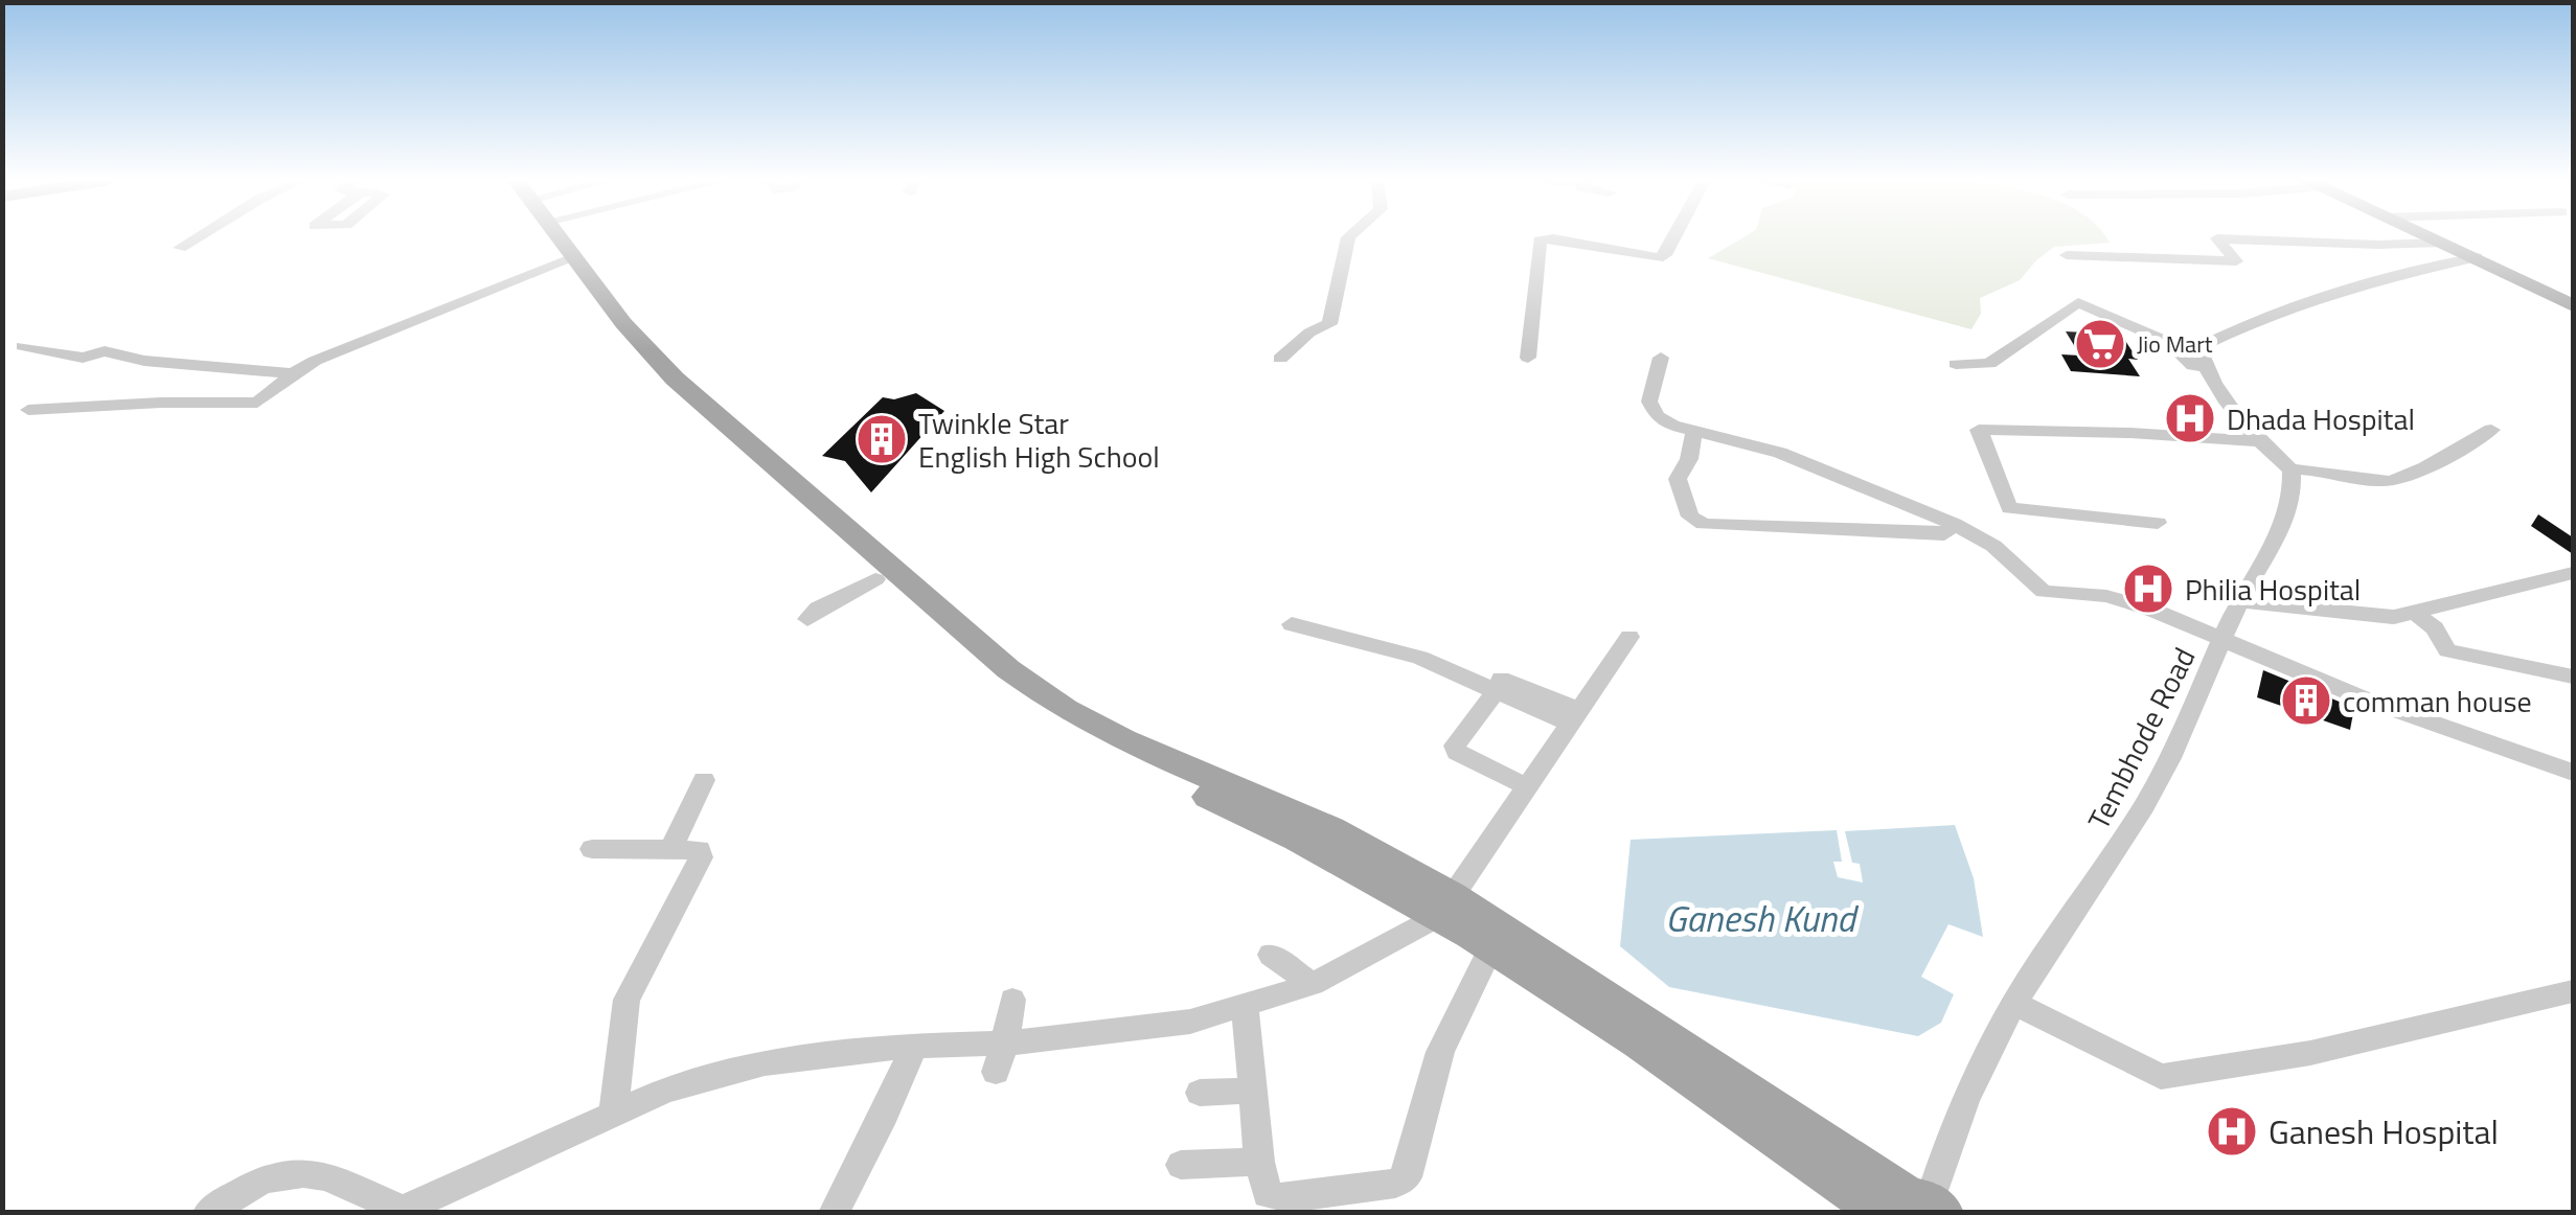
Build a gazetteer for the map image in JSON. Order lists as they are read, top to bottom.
{
  "streets": {
    "street": ["Tembhode Road"]
  },
  "water": ["Ganesh Kund"],
  "places": {
    "supermarket": ["Jio Mart"],
    "hospital": ["Dhada Hospital", "Philia Hospital", "Ganesh Hospital"],
    "building": ["Twinkle Star English High School", "comman house"]
  }
}
